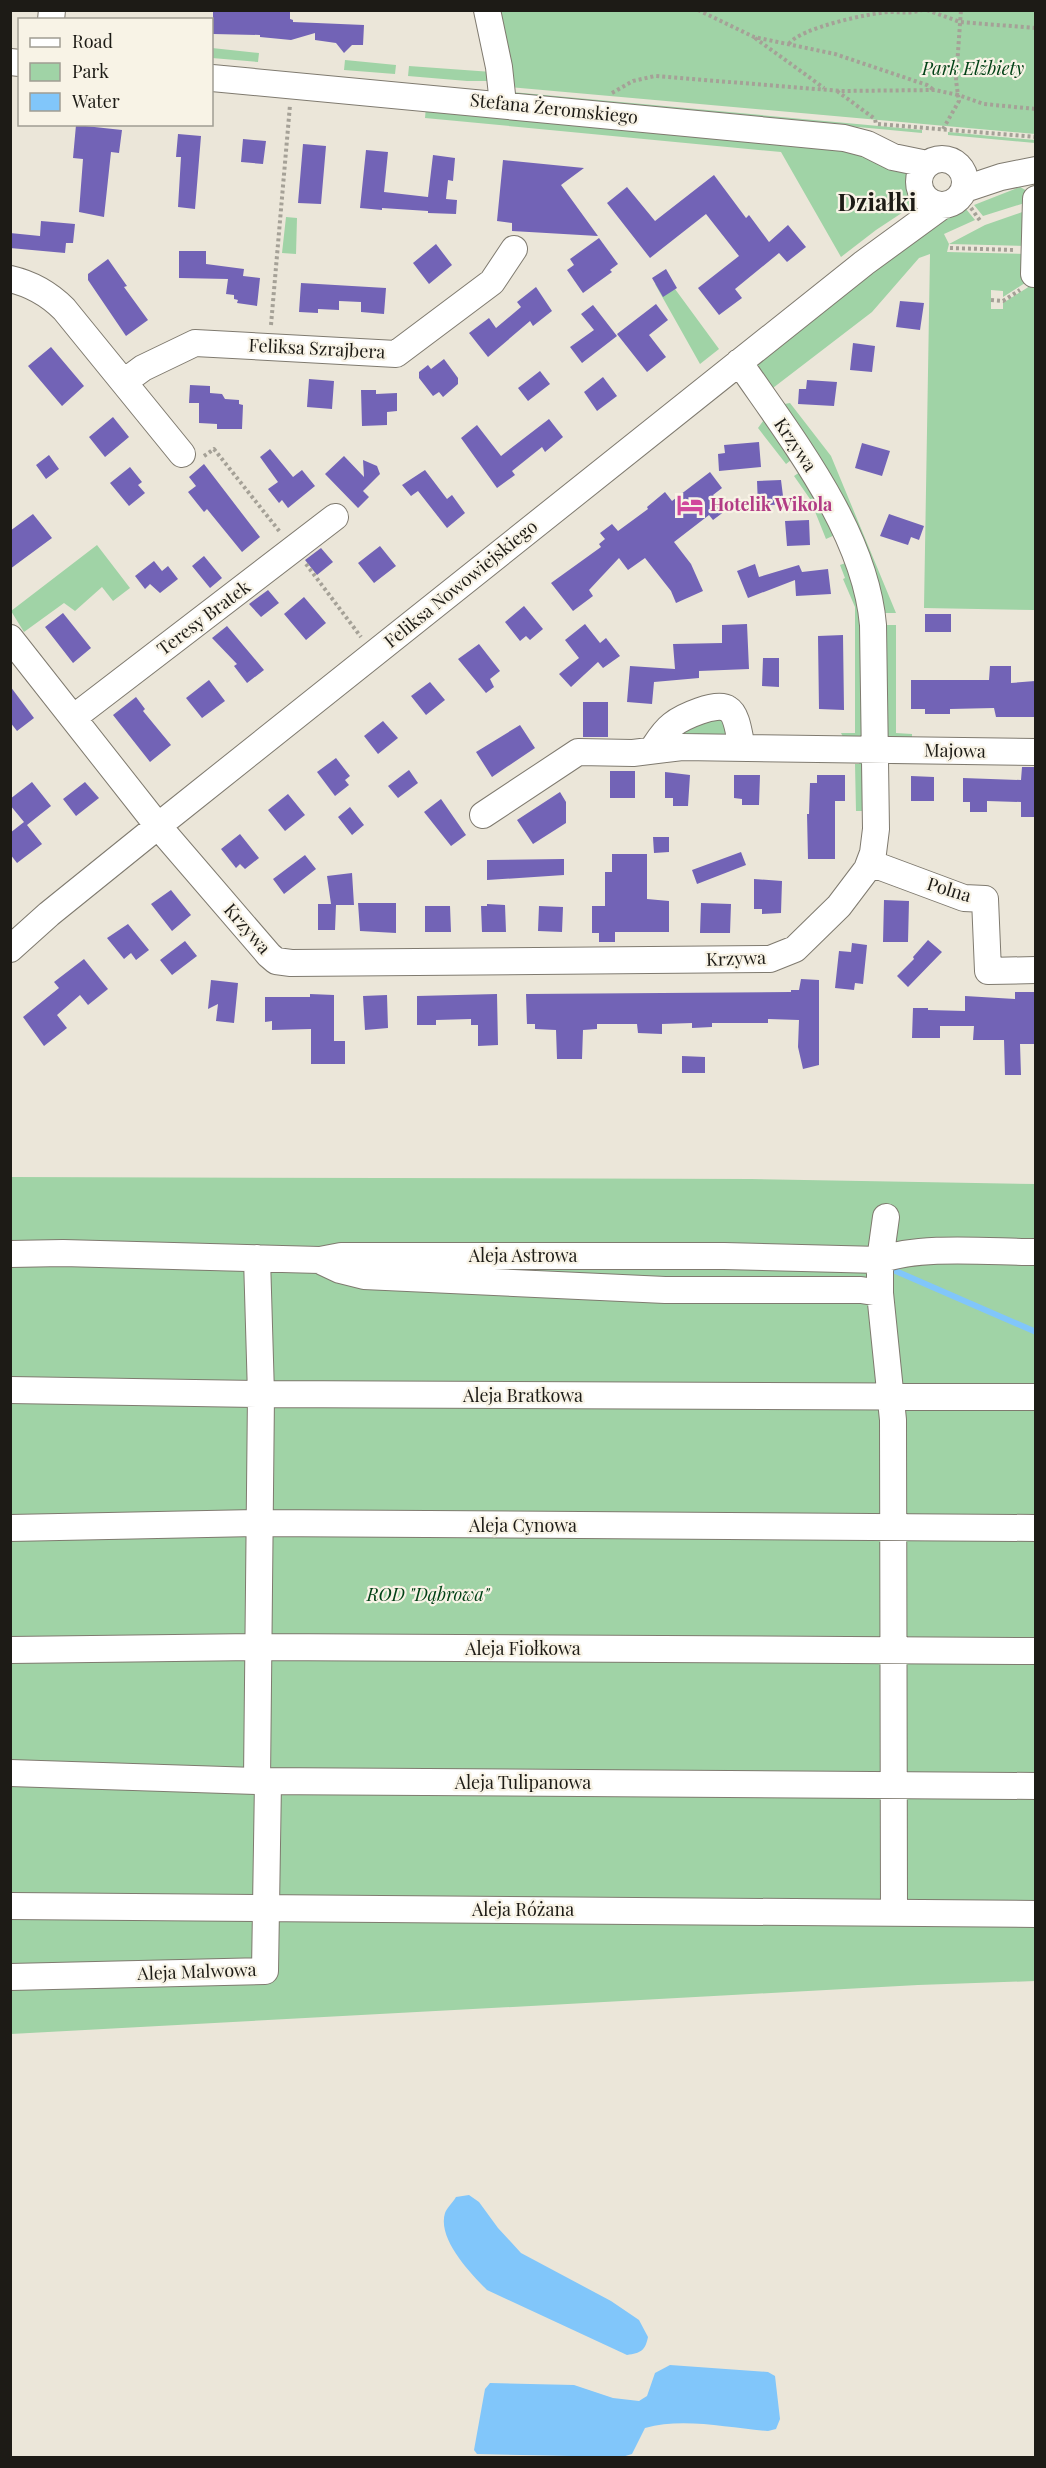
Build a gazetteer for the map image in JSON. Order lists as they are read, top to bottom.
{
  "streets": {
    "street": [
      "Stefana Żeromskiego",
      "Feliksa Szrajbera",
      "Krzywa",
      "Feliksa Nowowiejskiego",
      "Teresy Bratek",
      "Majowa",
      "Polna",
      "Aleja Astrowa",
      "Aleja Bratkowa",
      "Aleja Cynowa",
      "Aleja Fiołkowa",
      "Aleja Tulipanowa",
      "Aleja Różana",
      "Aleja Malwowa"
    ]
  },
  "crossings": [
    ["Stefana Żeromskiego", "Feliksa Nowowiejskiego"],
    ["Krzywa", "Feliksa Nowowiejskiego"],
    ["Krzywa", "Majowa"],
    ["Krzywa", "Polna"],
    ["Aleja Astrowa", "Aleja Malwowa"],
    ["Aleja Bratkowa", "Aleja Malwowa"],
    ["Aleja Cynowa", "Aleja Malwowa"],
    ["Aleja Fiołkowa", "Aleja Malwowa"],
    ["Aleja Tulipanowa", "Aleja Malwowa"],
    ["Aleja Różana", "Aleja Malwowa"]
  ],
  "districts": ["Działki"],
  "parks": ["Park Elżbiety", "ROD \"Dąbrowa\""],
  "places": {
    "hotel": ["Hotelik Wikola"]
  },
  "legend": ["Road", "Park", "Water"]
}
